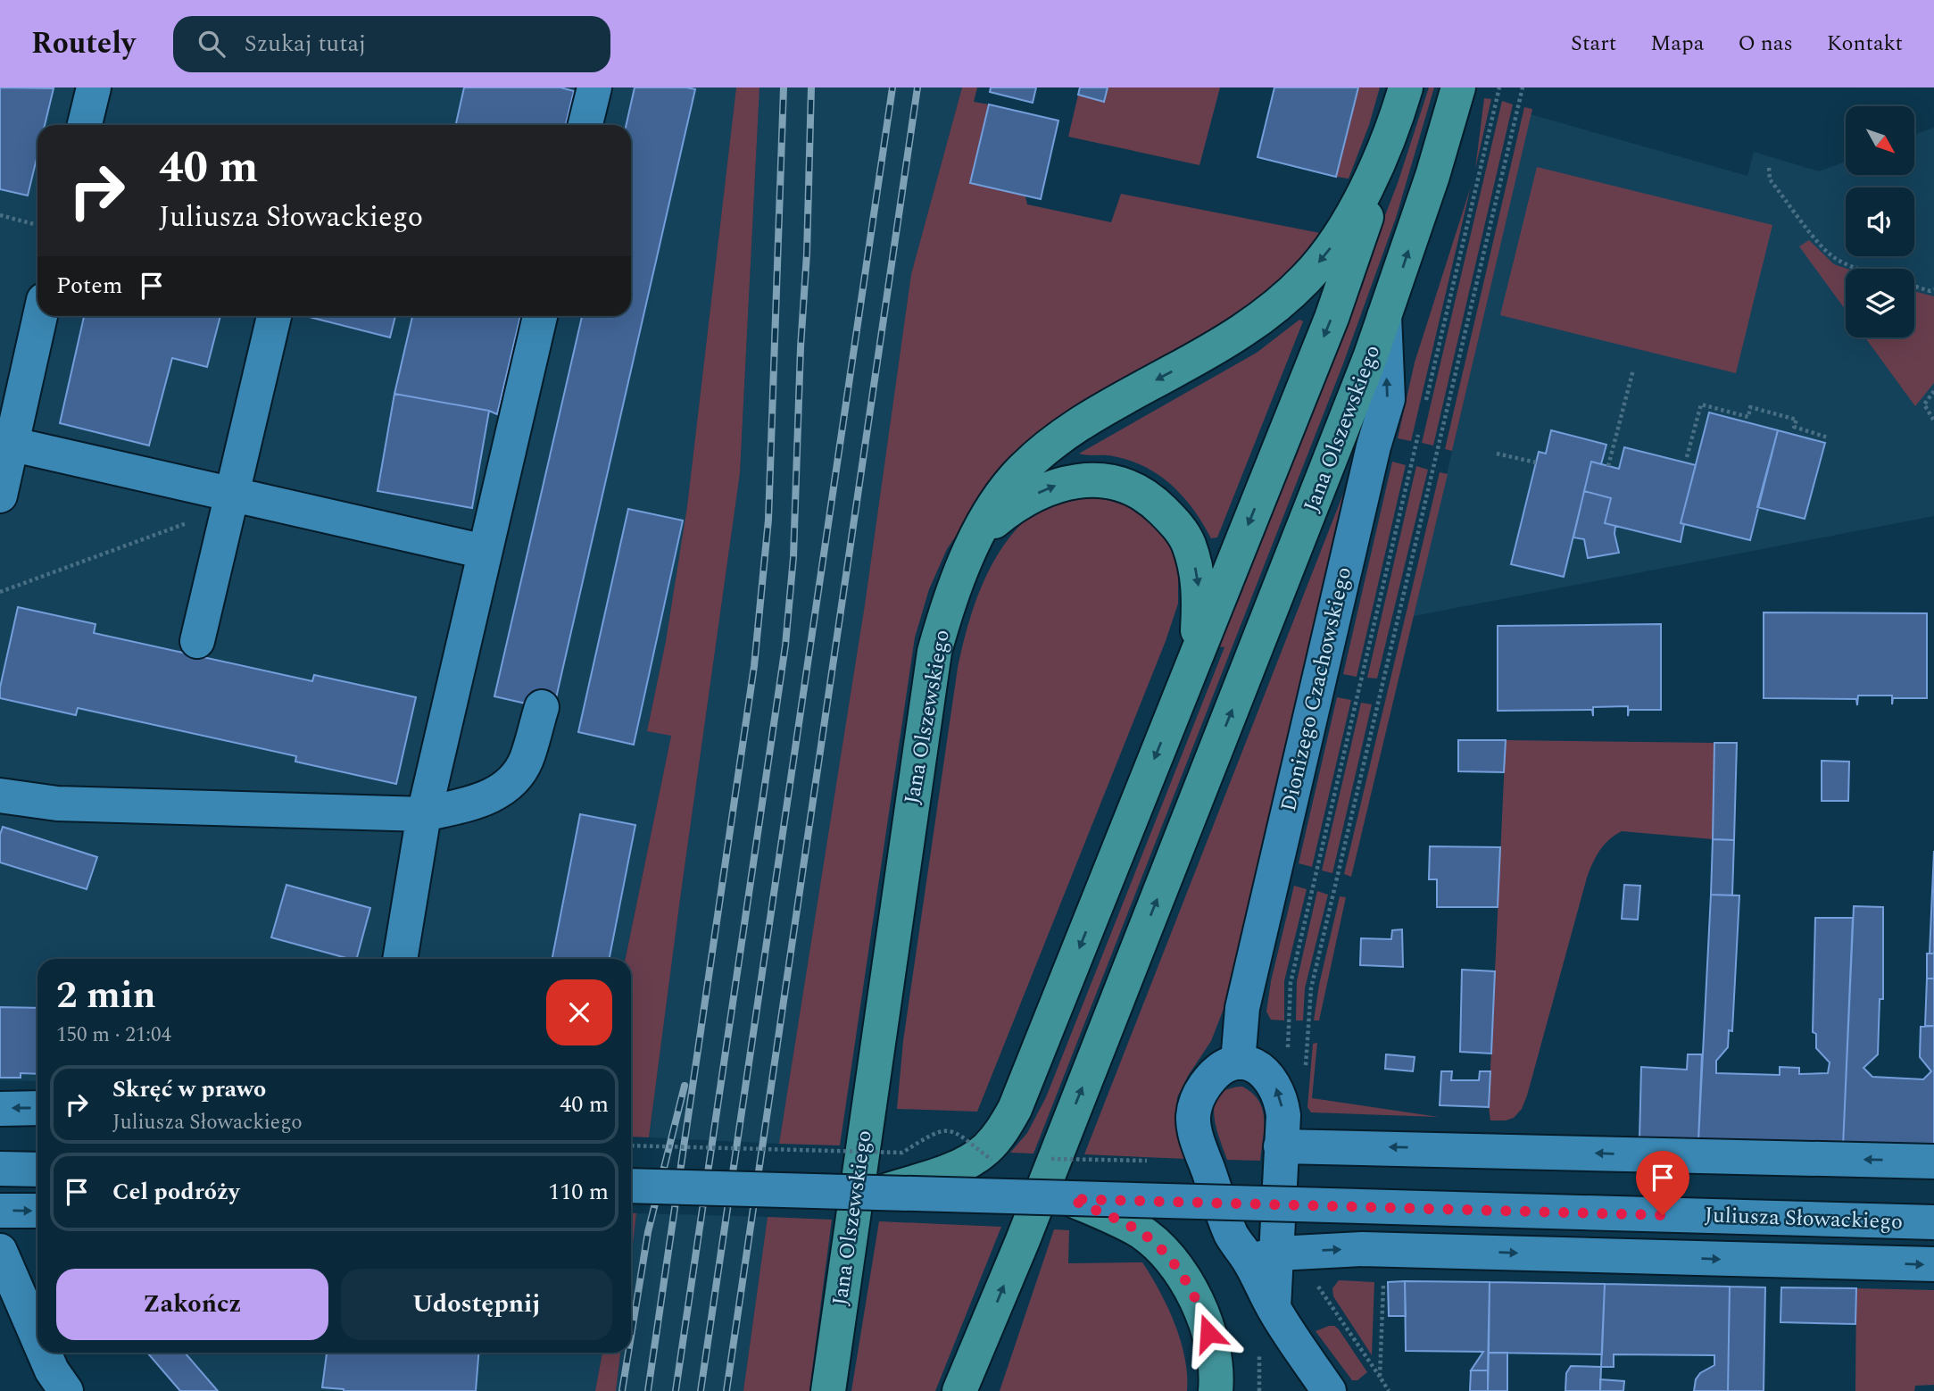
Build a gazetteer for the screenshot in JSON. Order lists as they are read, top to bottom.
{
  "streets": {
    "main road": ["Jana Olszewskiego"],
    "street": ["Dionizego Czachowskiego", "Juliusza Słowackiego"]
  },
  "crossings": [
    ["Jana Olszewskiego", "Dionizego Czachowskiego"]
  ],
  "one_way": ["Dionizego Czachowskiego"],
  "north": "bottom right",
  "page": {
    "header": "Routely",
    "search": "Szukaj tutaj",
    "nav": [
      "Start",
      "Mapa",
      "O nas",
      "Kontakt"
    ],
    "turn": ["40 m", "Juliusza Słowackiego"],
    "then": "Potem",
    "heading": ["2 min", "150 m · 21:04"],
    "list": [
      {
        "name": "Skręć w prawo",
        "note": "Juliusza Słowackiego",
        "value": "40 m"
      },
      {
        "name": "Cel podróży",
        "value": "110 m"
      }
    ],
    "buttons": ["Zakończ", "Udostępnij"]
  }
}
